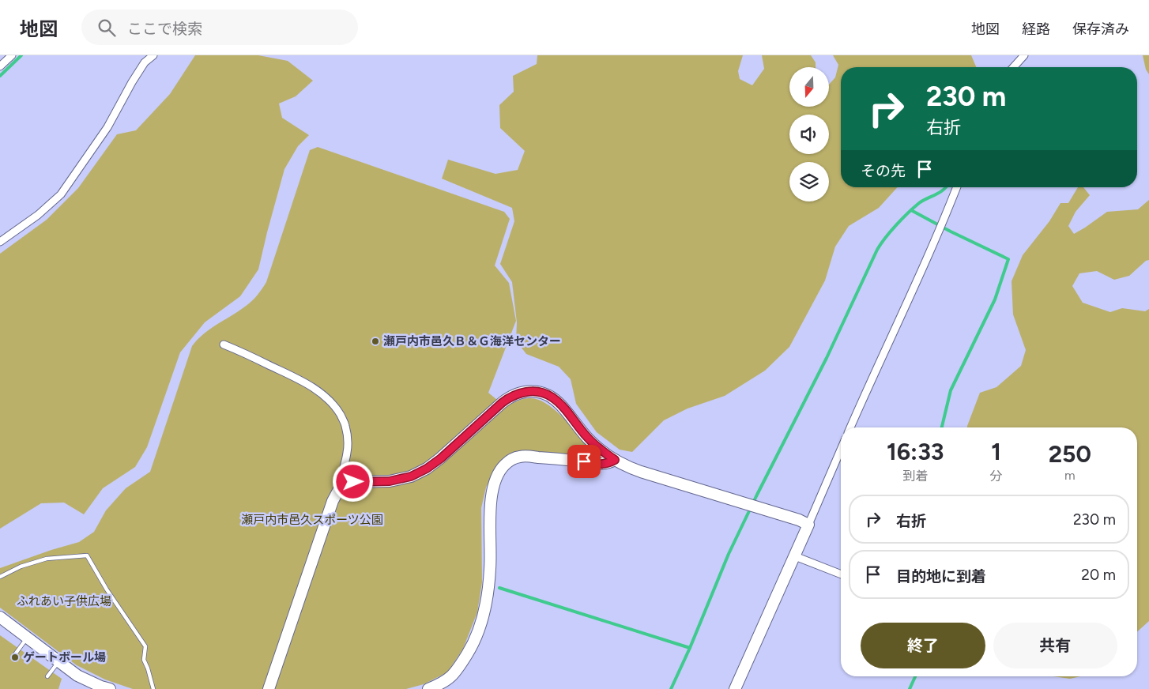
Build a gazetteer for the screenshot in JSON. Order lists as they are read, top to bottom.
{
  "parks": ["瀬戸内市邑久スポーツ公園", "ふれあい子供広場"],
  "places": ["瀬戸内市邑久Ｂ＆Ｇ海洋センター", "ゲートボール場"],
  "north": "bottom",
  "page": {
    "header": "地図",
    "search": "ここで検索",
    "nav": ["地図", "経路", "保存済み"],
    "turn": ["230 m", "右折"],
    "then": "その先",
    "eta": [
      "16:33",
      "到着",
      "1",
      "分",
      "250",
      "m"
    ],
    "list": [
      {
        "name": "右折",
        "value": "230 m"
      },
      {
        "name": "目的地に到着",
        "value": "20 m"
      }
    ],
    "buttons": ["終了", "共有"]
  }
}
